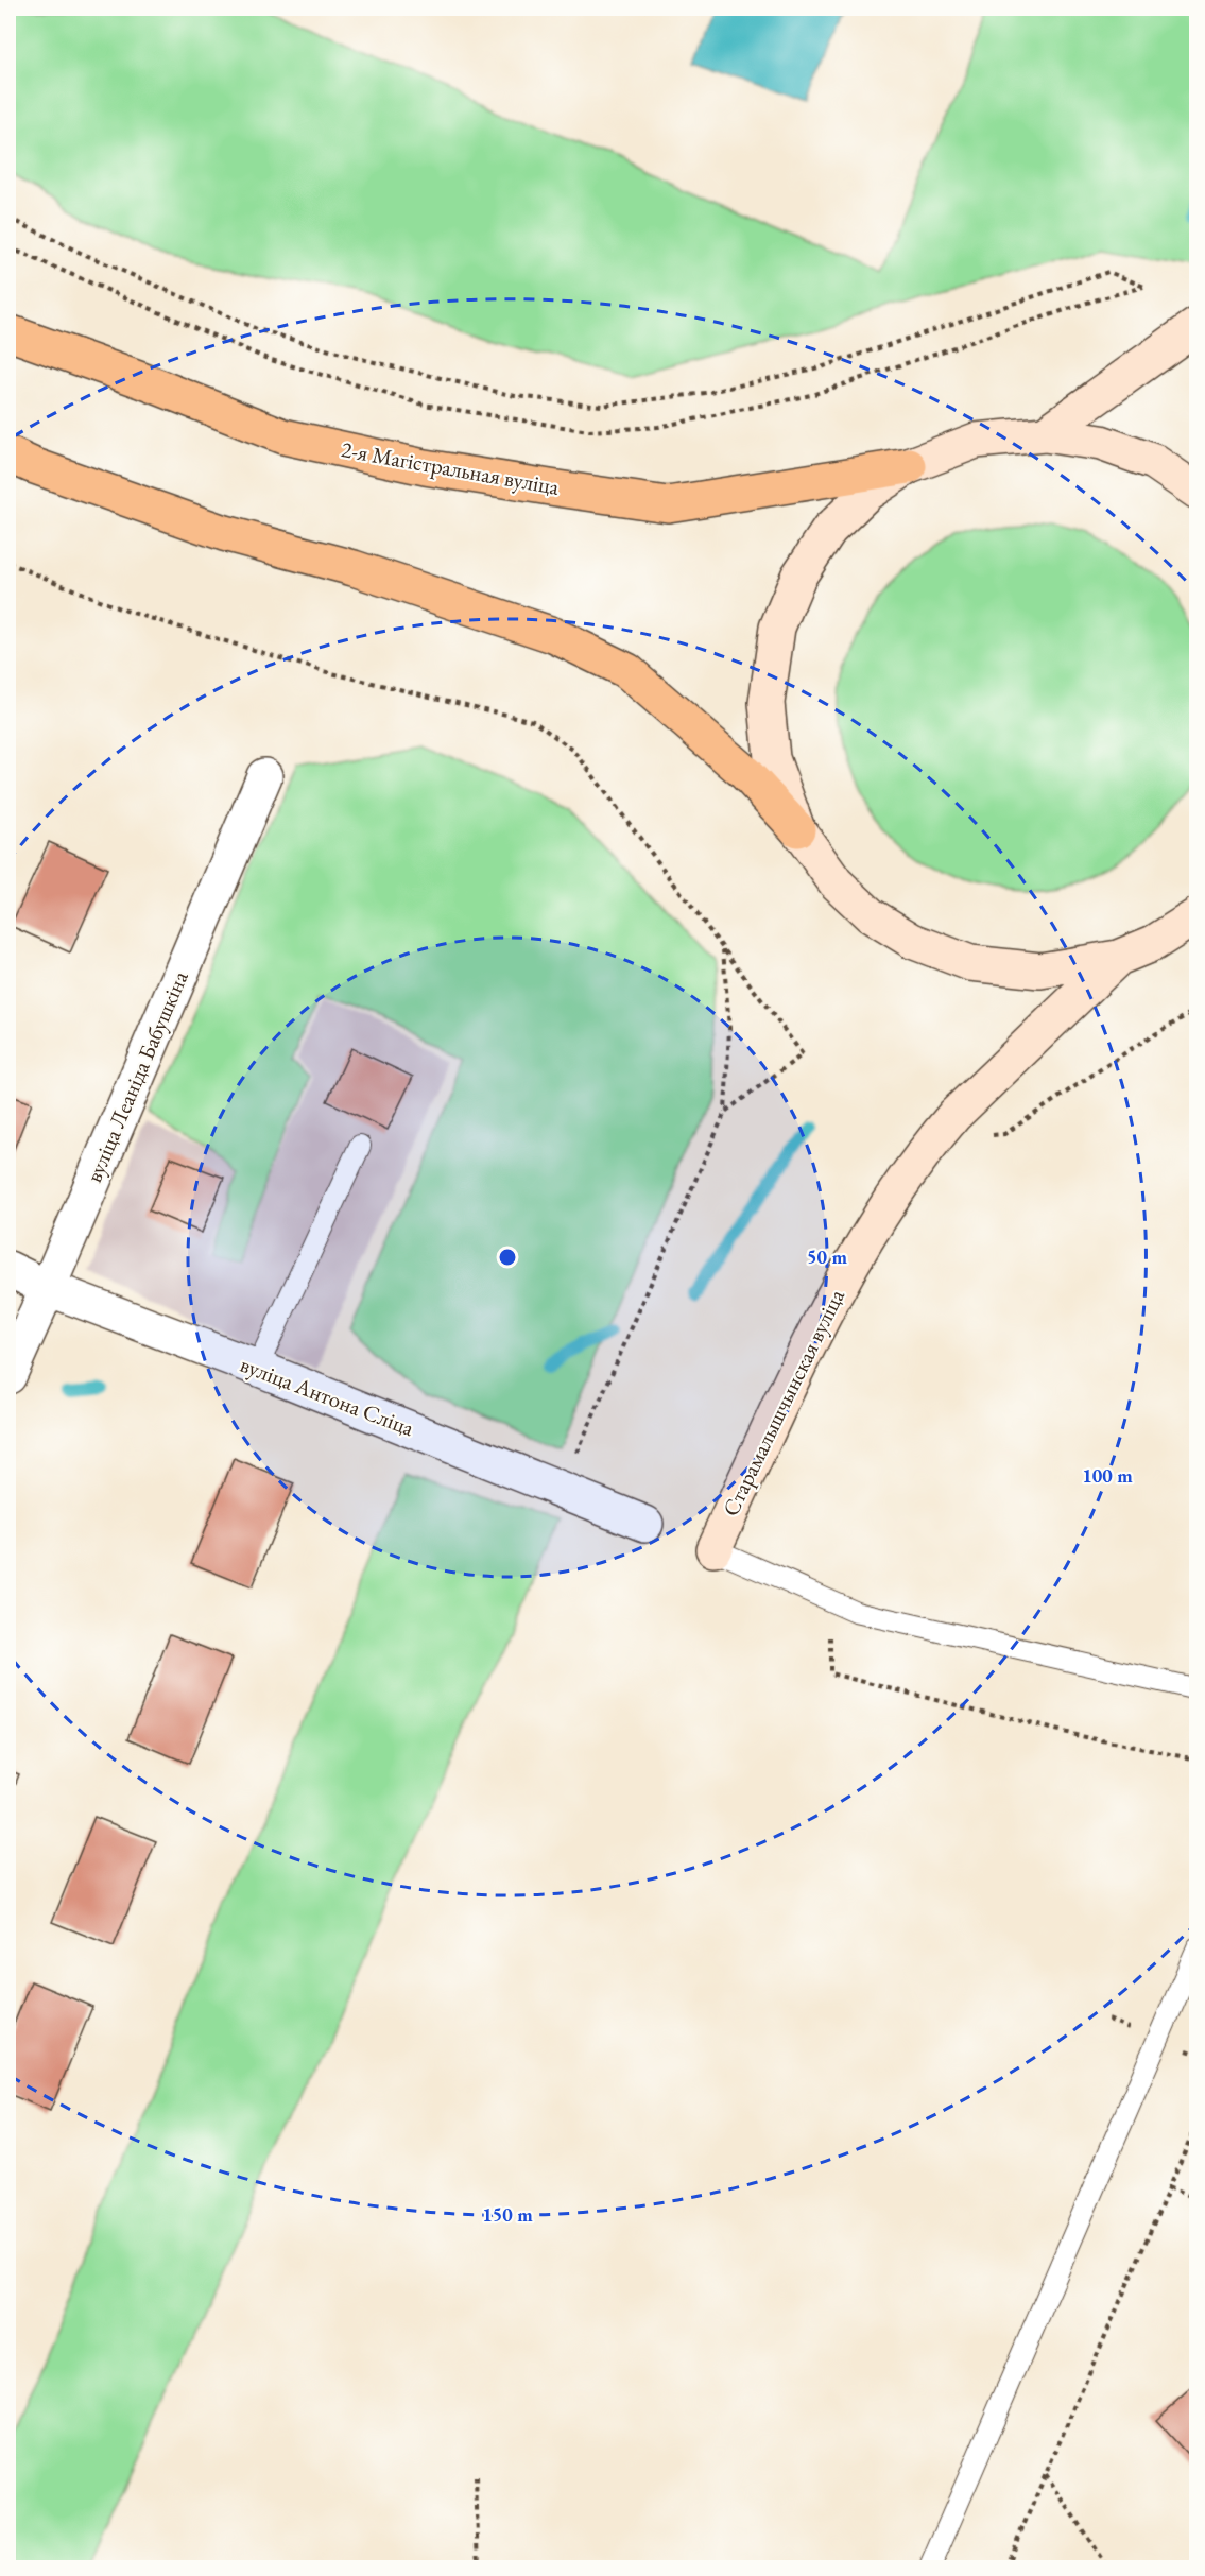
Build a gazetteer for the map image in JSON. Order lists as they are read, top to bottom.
{
  "streets": {
    "main road": ["2-я Магістральная вуліца", "Старамалышчынская вуліца"],
    "street": ["вуліца Леаніда Бабушкіна", "вуліца Антона Сліца"]
  },
  "crossings": [
    ["вуліца Леаніда Бабушкіна", "вуліца Антона Сліца"]
  ],
  "rings": ["50 m", "100 m", "150 m"]
}
